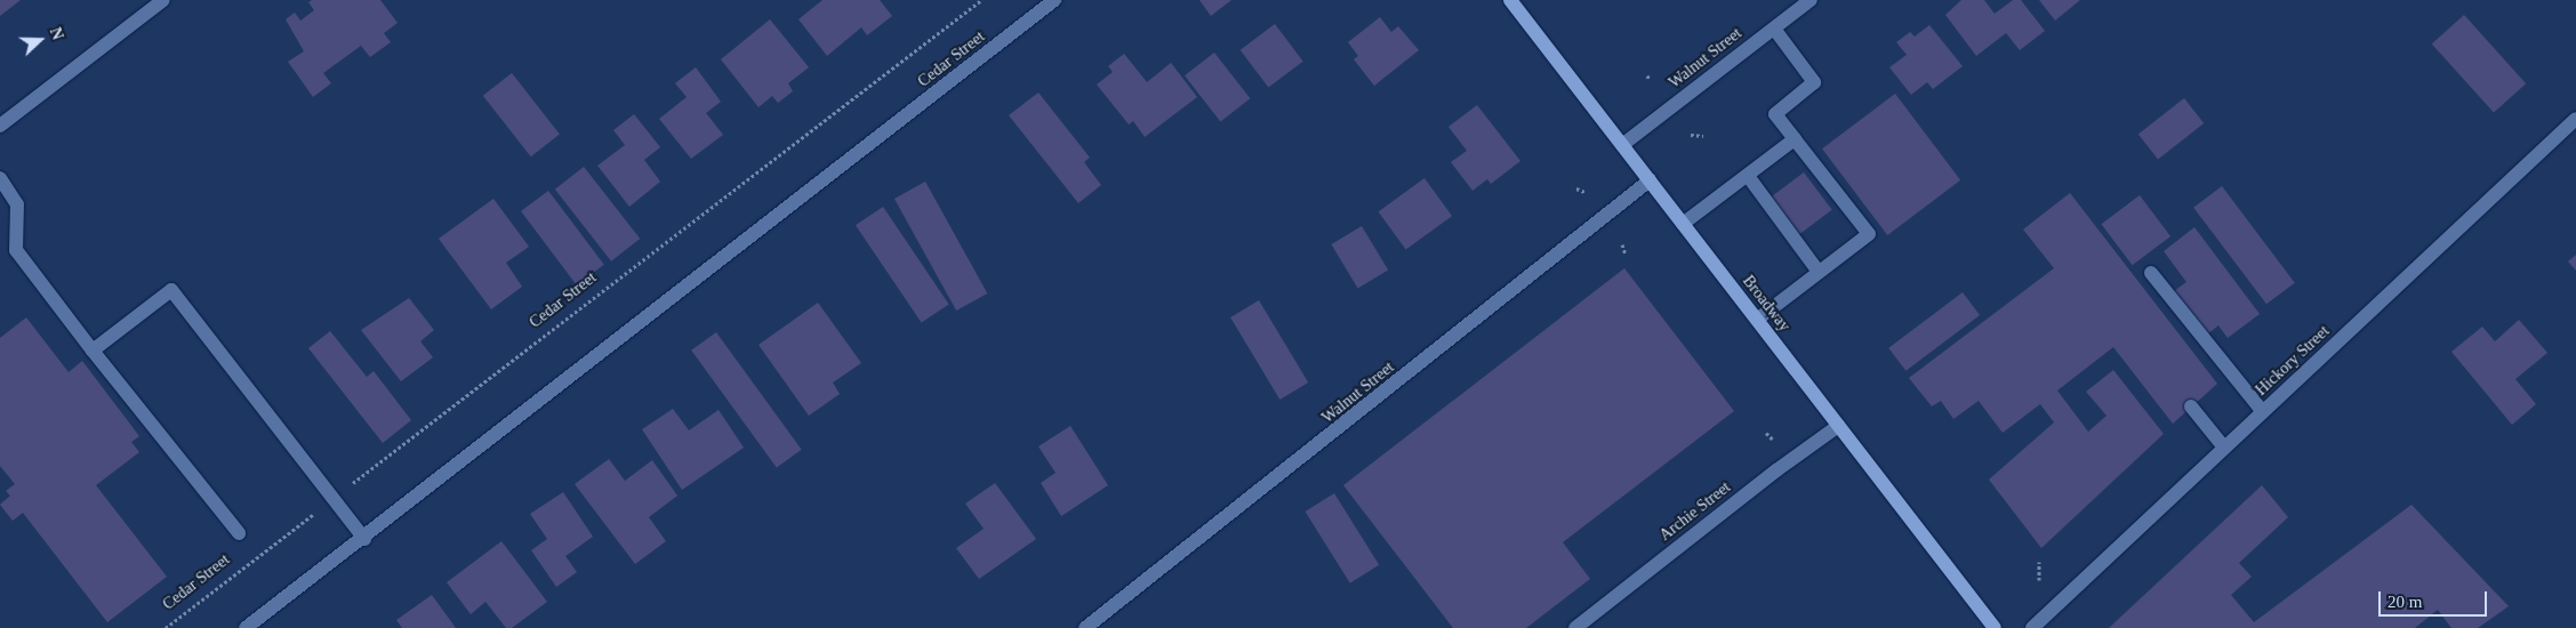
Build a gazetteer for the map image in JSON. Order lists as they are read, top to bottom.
{
  "streets": {
    "main road": ["Broadway"],
    "street": [
      "Walnut Street",
      "Cedar Street",
      "Hickory Street",
      "Archie Street"
    ]
  },
  "crossings": [
    ["Walnut Street", "Broadway"],
    ["Broadway", "Archie Street"]
  ],
  "scale_bar": "20 m",
  "north": "right"
}
